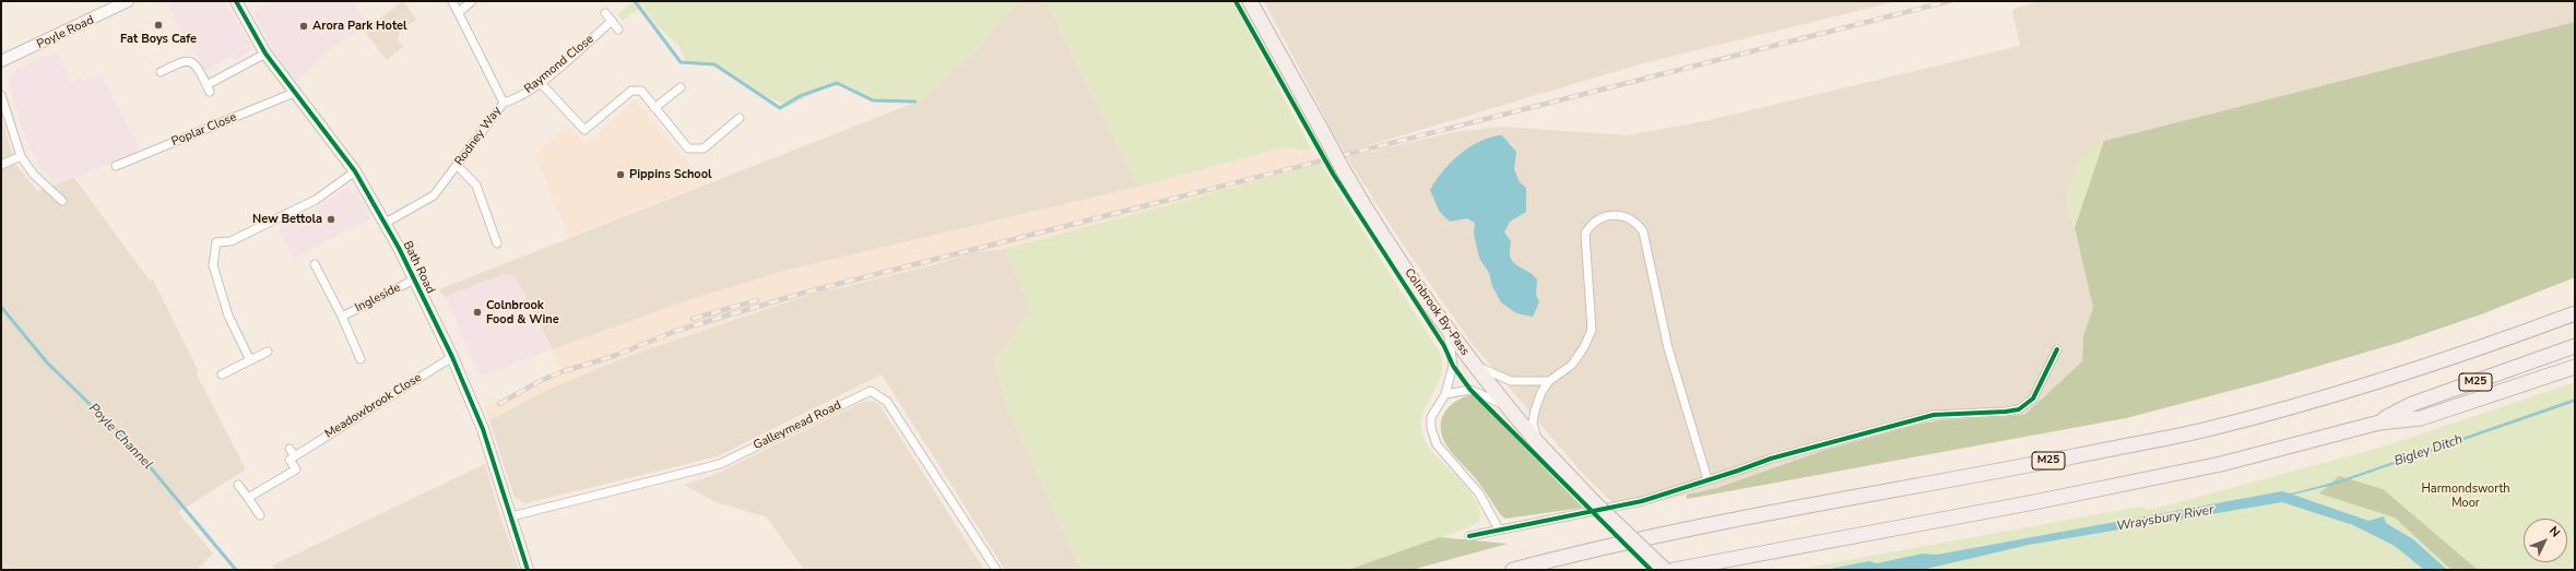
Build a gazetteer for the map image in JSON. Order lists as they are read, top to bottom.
{
  "streets": {
    "highway": ["Colnbrook By-Pass", "M25"],
    "street": [
      "Poyle Road",
      "Raymond Close",
      "Poplar Close",
      "Rodney Way",
      "Bath Road",
      "Ingleside",
      "Meadowbrook Close",
      "Galleymead Road"
    ]
  },
  "crossings": [
    ["Raymond Close", "Rodney Way"],
    ["Poplar Close", "Bath Road"],
    ["Rodney Way", "Bath Road"],
    ["Bath Road", "Ingleside"],
    ["Bath Road", "Meadowbrook Close"],
    ["Bath Road", "Galleymead Road"]
  ],
  "water": ["Poyle Channel", "Bigley Ditch", "Wraysbury River"],
  "parks": ["Harmondsworth Moor"],
  "places": [
    "Fat Boys Cafe",
    "Arora Park Hotel",
    "Pippins School",
    "New Bettola",
    "Colnbrook Food & Wine"
  ],
  "north": "top right"
}
